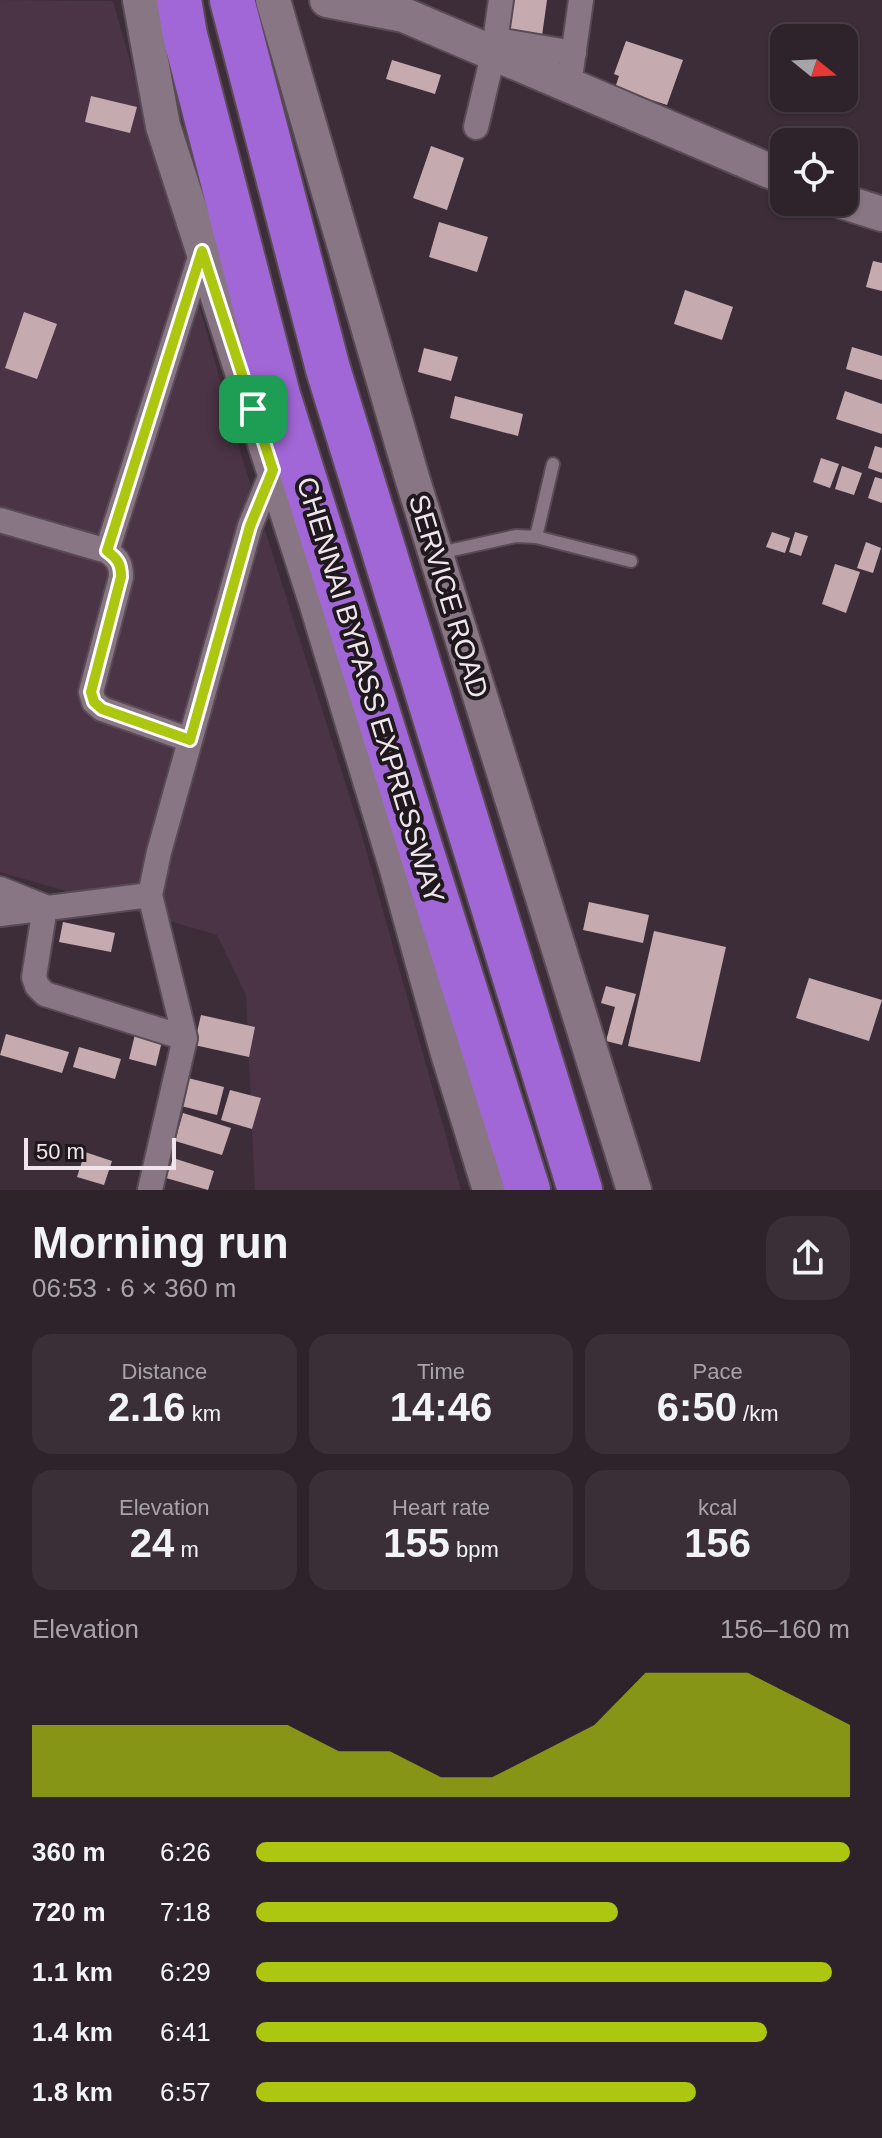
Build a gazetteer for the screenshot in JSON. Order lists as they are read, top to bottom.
{
  "streets": {
    "highway": ["CHENNAI BYPASS EXPRESSWAY"],
    "street": ["SERVICE ROAD"]
  },
  "scale_bar": "50 m",
  "north": "right",
  "page": {
    "scale": "50 m",
    "heading": ["Morning run", "06:53 · 6 × 360 m"],
    "stats": [
      ["Distance", "2.16 km"],
      ["Time", "14:46"],
      ["Pace", "6:50 /km"],
      ["Elevation", "24 m"],
      ["Heart rate", "155 bpm"],
      ["kcal", "156"]
    ],
    "chart": ["Elevation", "156–160 m"],
    "list": [
      {
        "name": "360 m",
        "note": "6:26"
      },
      {
        "name": "720 m",
        "note": "7:18"
      },
      {
        "name": "1.1 km",
        "note": "6:29"
      },
      {
        "name": "1.4 km",
        "note": "6:41"
      },
      {
        "name": "1.8 km",
        "note": "6:57"
      }
    ]
  }
}
